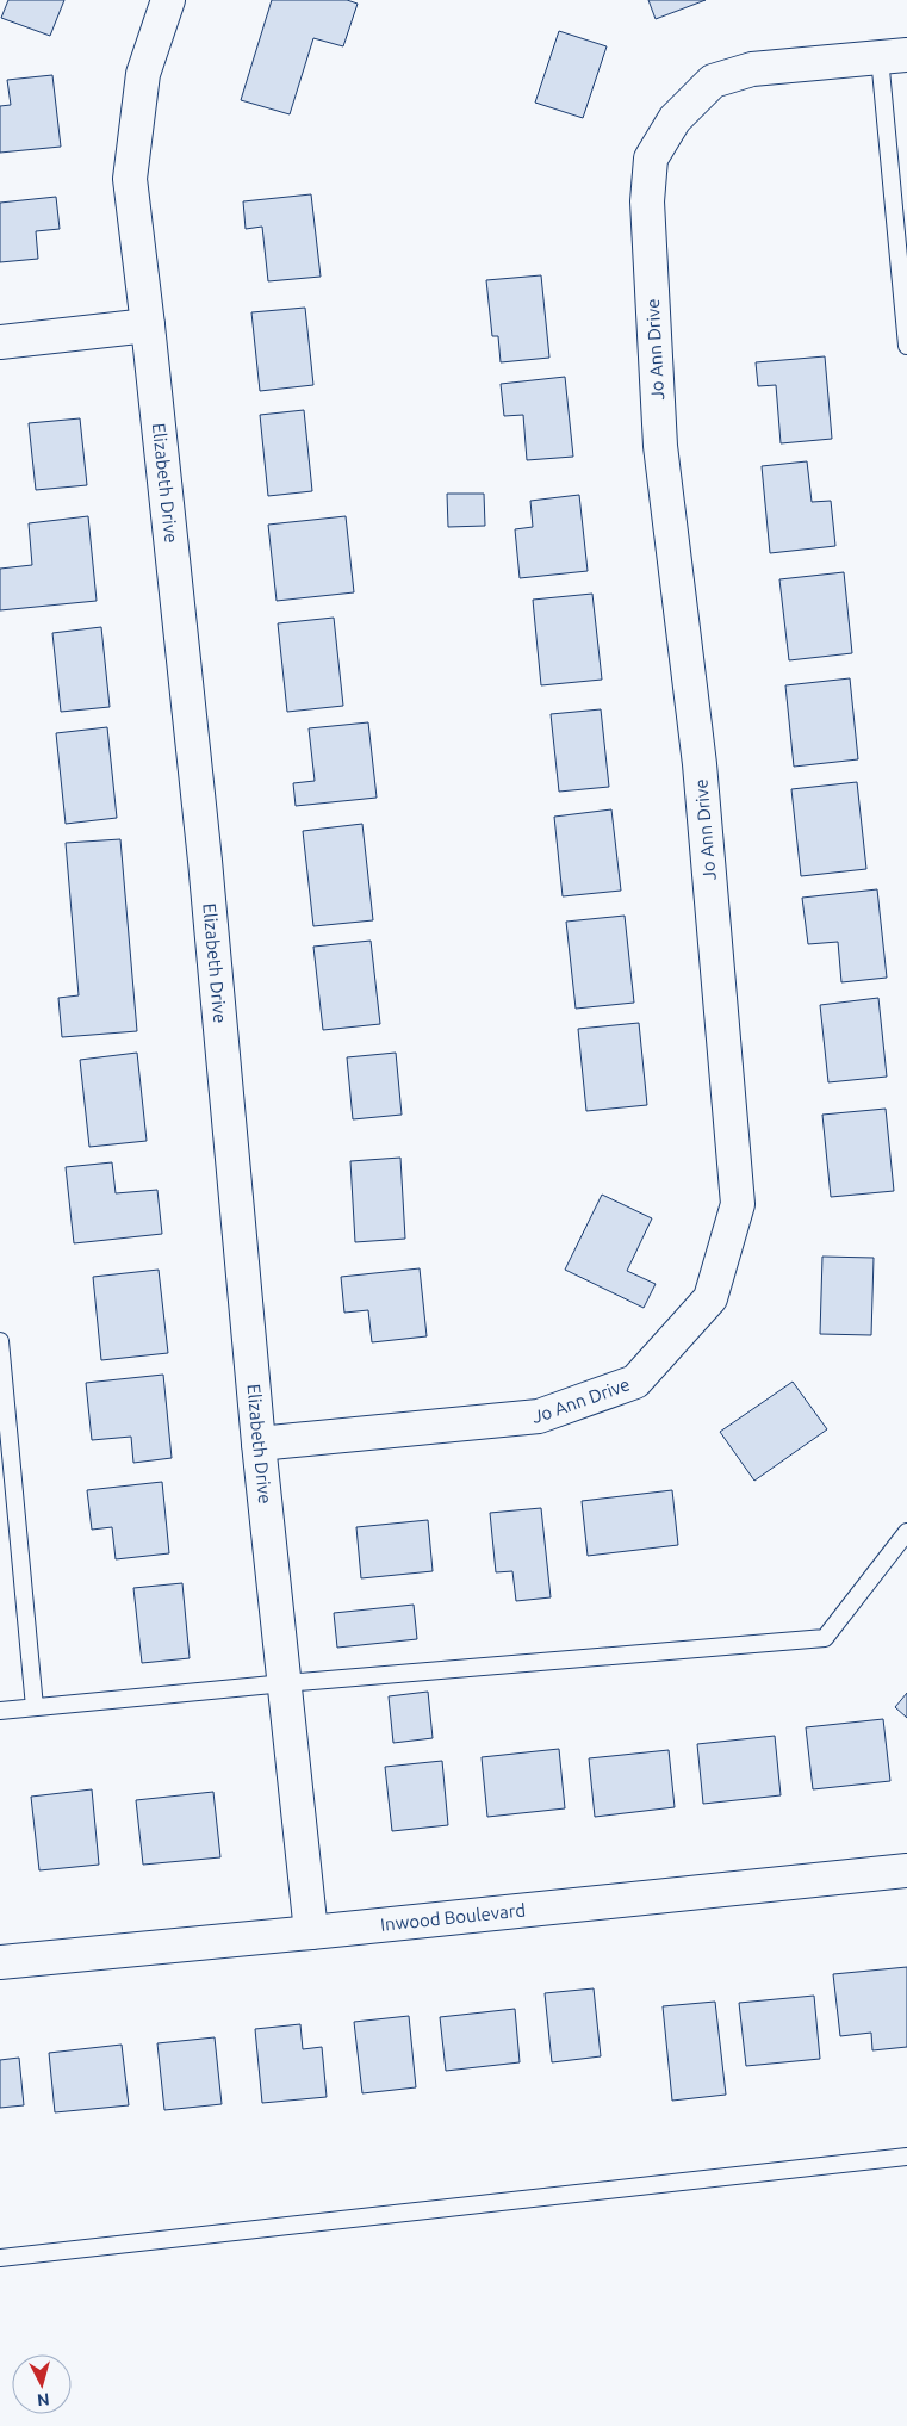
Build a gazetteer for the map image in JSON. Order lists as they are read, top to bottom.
{
  "streets": {
    "street": ["Jo Ann Drive", "Elizabeth Drive", "Inwood Boulevard"]
  },
  "crossings": [
    ["Jo Ann Drive", "Elizabeth Drive"],
    ["Elizabeth Drive", "Inwood Boulevard"]
  ],
  "north": "bottom"
}
